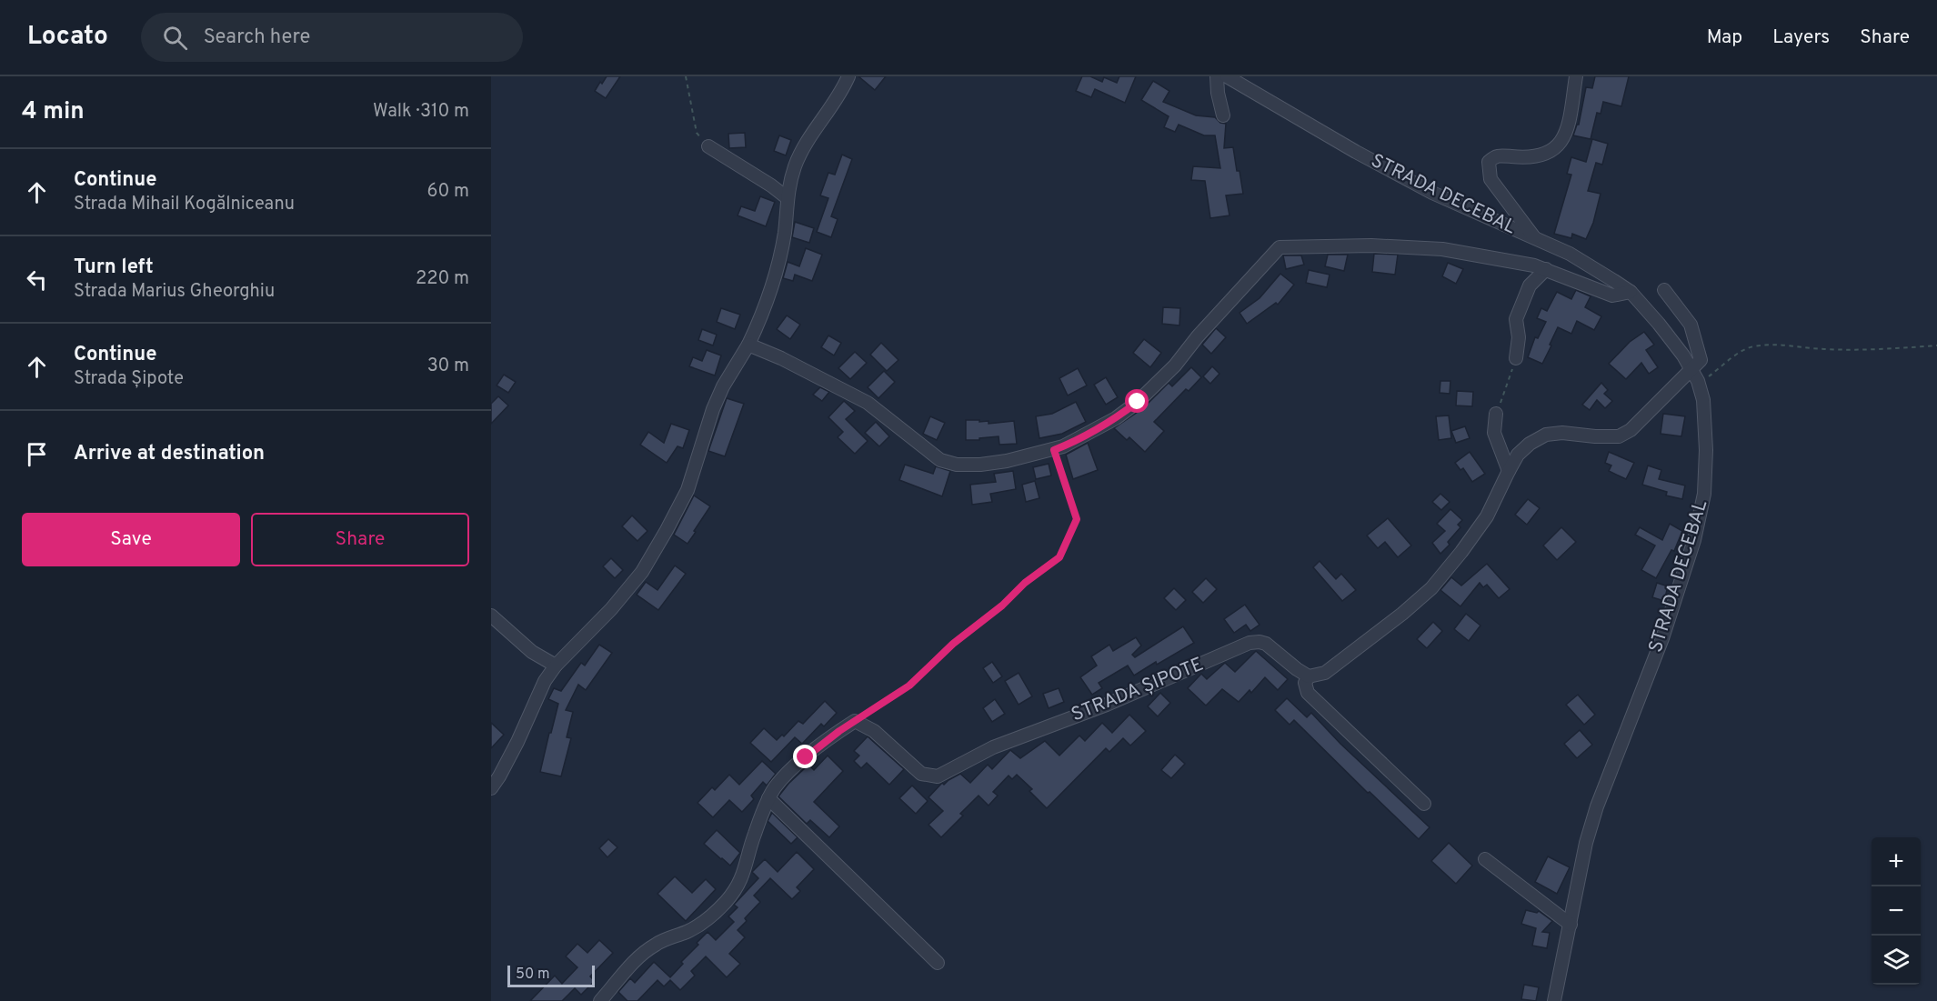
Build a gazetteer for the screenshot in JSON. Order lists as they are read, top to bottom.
{
  "streets": {
    "street": ["STRADA DECEBAL", "STRADA ȘIPOTE"]
  },
  "scale_bar": "50 m",
  "page": {
    "header": "Locato",
    "search": "Search here",
    "nav": ["Map", "Layers", "Share"],
    "heading": ["4 min", "Walk · 310 m"],
    "list": [
      ["Continue", "Strada Mihail Kogălniceanu", "60 m"],
      ["Turn left", "Strada Marius Gheorghiu", "220 m"],
      ["Continue", "Strada Șipote", "30 m"],
      "Arrive at destination"
    ],
    "buttons": ["Save", "Share"],
    "map_buttons": ["+", "−"],
    "scale": "50 m"
  }
}
